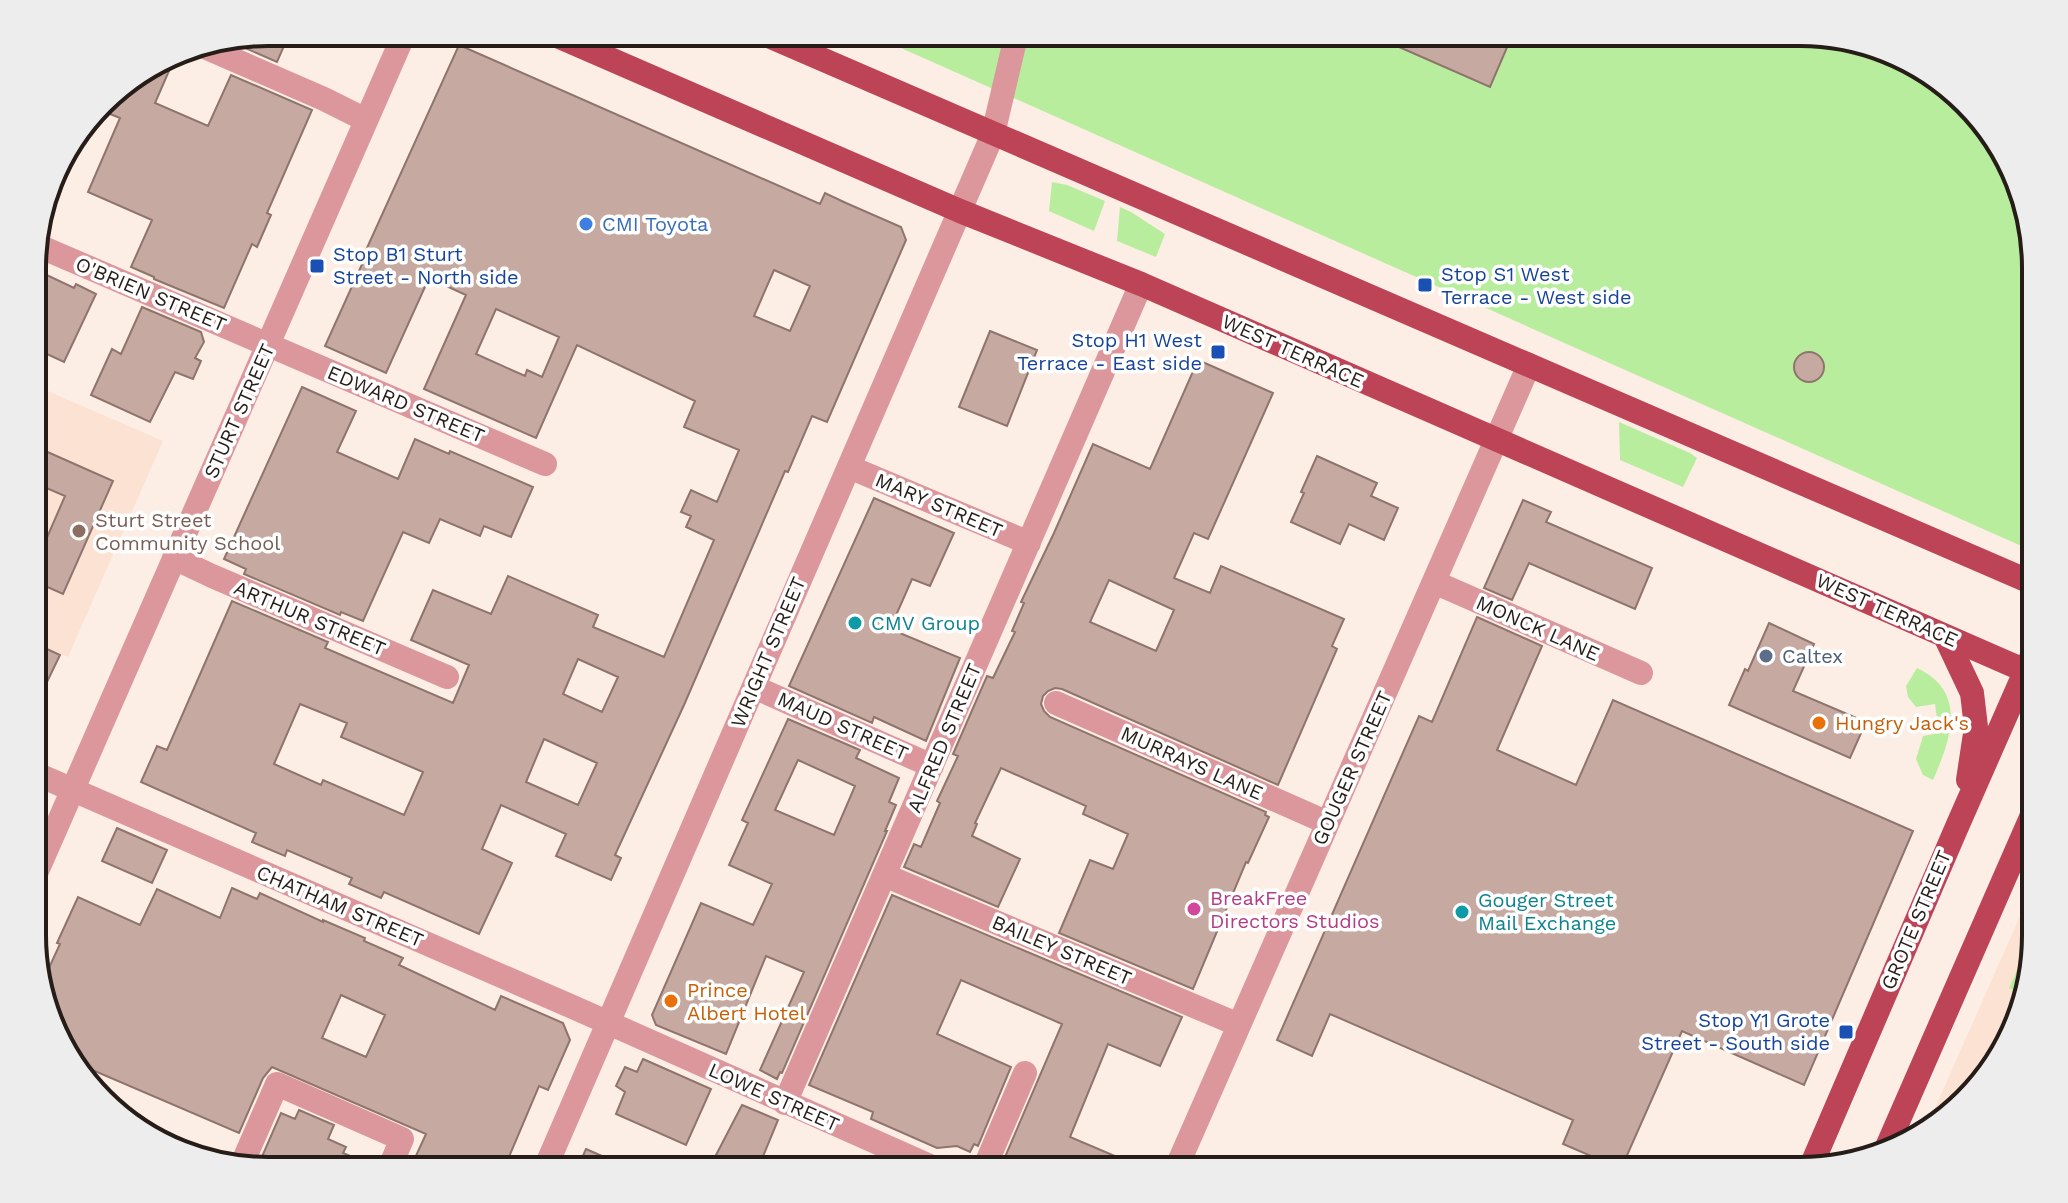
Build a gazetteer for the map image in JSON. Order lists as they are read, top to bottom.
{
  "streets": {
    "main road": ["WEST TERRACE", "GROTE STREET"],
    "street": [
      "O'BRIEN STREET",
      "EDWARD STREET",
      "STURT STREET",
      "MARY STREET",
      "ARTHUR STREET",
      "MONCK LANE",
      "WRIGHT STREET",
      "MAUD STREET",
      "ALFRED STREET",
      "MURRAYS LANE",
      "GOUGER STREET",
      "CHATHAM STREET",
      "BAILEY STREET",
      "LOWE STREET"
    ]
  },
  "crossings": [
    ["O'BRIEN STREET", "EDWARD STREET"],
    ["O'BRIEN STREET", "STURT STREET"],
    ["WEST TERRACE", "WRIGHT STREET"],
    ["WEST TERRACE", "ALFRED STREET"],
    ["WEST TERRACE", "GOUGER STREET"],
    ["EDWARD STREET", "STURT STREET"],
    ["STURT STREET", "ARTHUR STREET"],
    ["STURT STREET", "CHATHAM STREET"],
    ["MARY STREET", "WRIGHT STREET"],
    ["MARY STREET", "ALFRED STREET"],
    ["MONCK LANE", "GOUGER STREET"],
    ["WRIGHT STREET", "MAUD STREET"],
    ["WRIGHT STREET", "CHATHAM STREET"],
    ["WRIGHT STREET", "LOWE STREET"],
    ["MAUD STREET", "ALFRED STREET"],
    ["ALFRED STREET", "BAILEY STREET"],
    ["ALFRED STREET", "LOWE STREET"],
    ["MURRAYS LANE", "GOUGER STREET"],
    ["GOUGER STREET", "BAILEY STREET"],
    ["CHATHAM STREET", "LOWE STREET"]
  ],
  "places": {
    "other": [
      "CMI Toyota",
      "Sturt Street Community School",
      "CMV Group",
      "Caltex",
      "Hungry Jack's",
      "BreakFree Directors Studios",
      "Gouger Street Mail Exchange",
      "Prince Albert Hotel"
    ],
    "transit": [
      "Stop B1 Sturt Street - North side",
      "Stop S1 West Terrace - West side",
      "Stop H1 West Terrace - East side",
      "Stop Y1 Grote Street - South side"
    ]
  }
}
